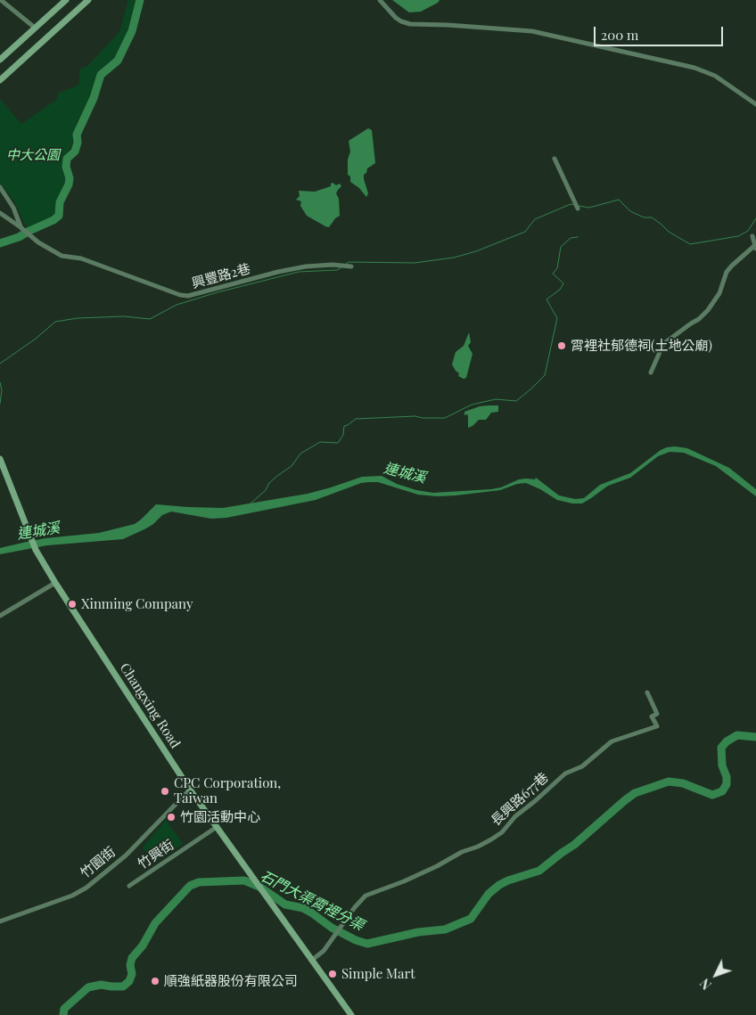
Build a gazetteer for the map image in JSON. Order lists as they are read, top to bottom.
{
  "streets": {
    "main road": ["Changxing Road"],
    "street": [
      "興豐路2巷",
      "長興路677巷",
      "竹興街",
      "竹園街"
    ]
  },
  "crossings": [
    ["Changxing Road", "長興路677巷"],
    ["Changxing Road", "竹興街"],
    ["Changxing Road", "竹園街"]
  ],
  "water": ["連城溪", "石門大渠霄裡分渠"],
  "parks": ["中大公園"],
  "places": [
    "霄裡社郁德祠(土地公廟)",
    "Xinming Company",
    "CPC Corporation, Taiwan",
    "竹園活動中心",
    "Simple Mart",
    "順強紙器股份有限公司"
  ],
  "scale_bar": "200 m",
  "north": "bottom left"
}
